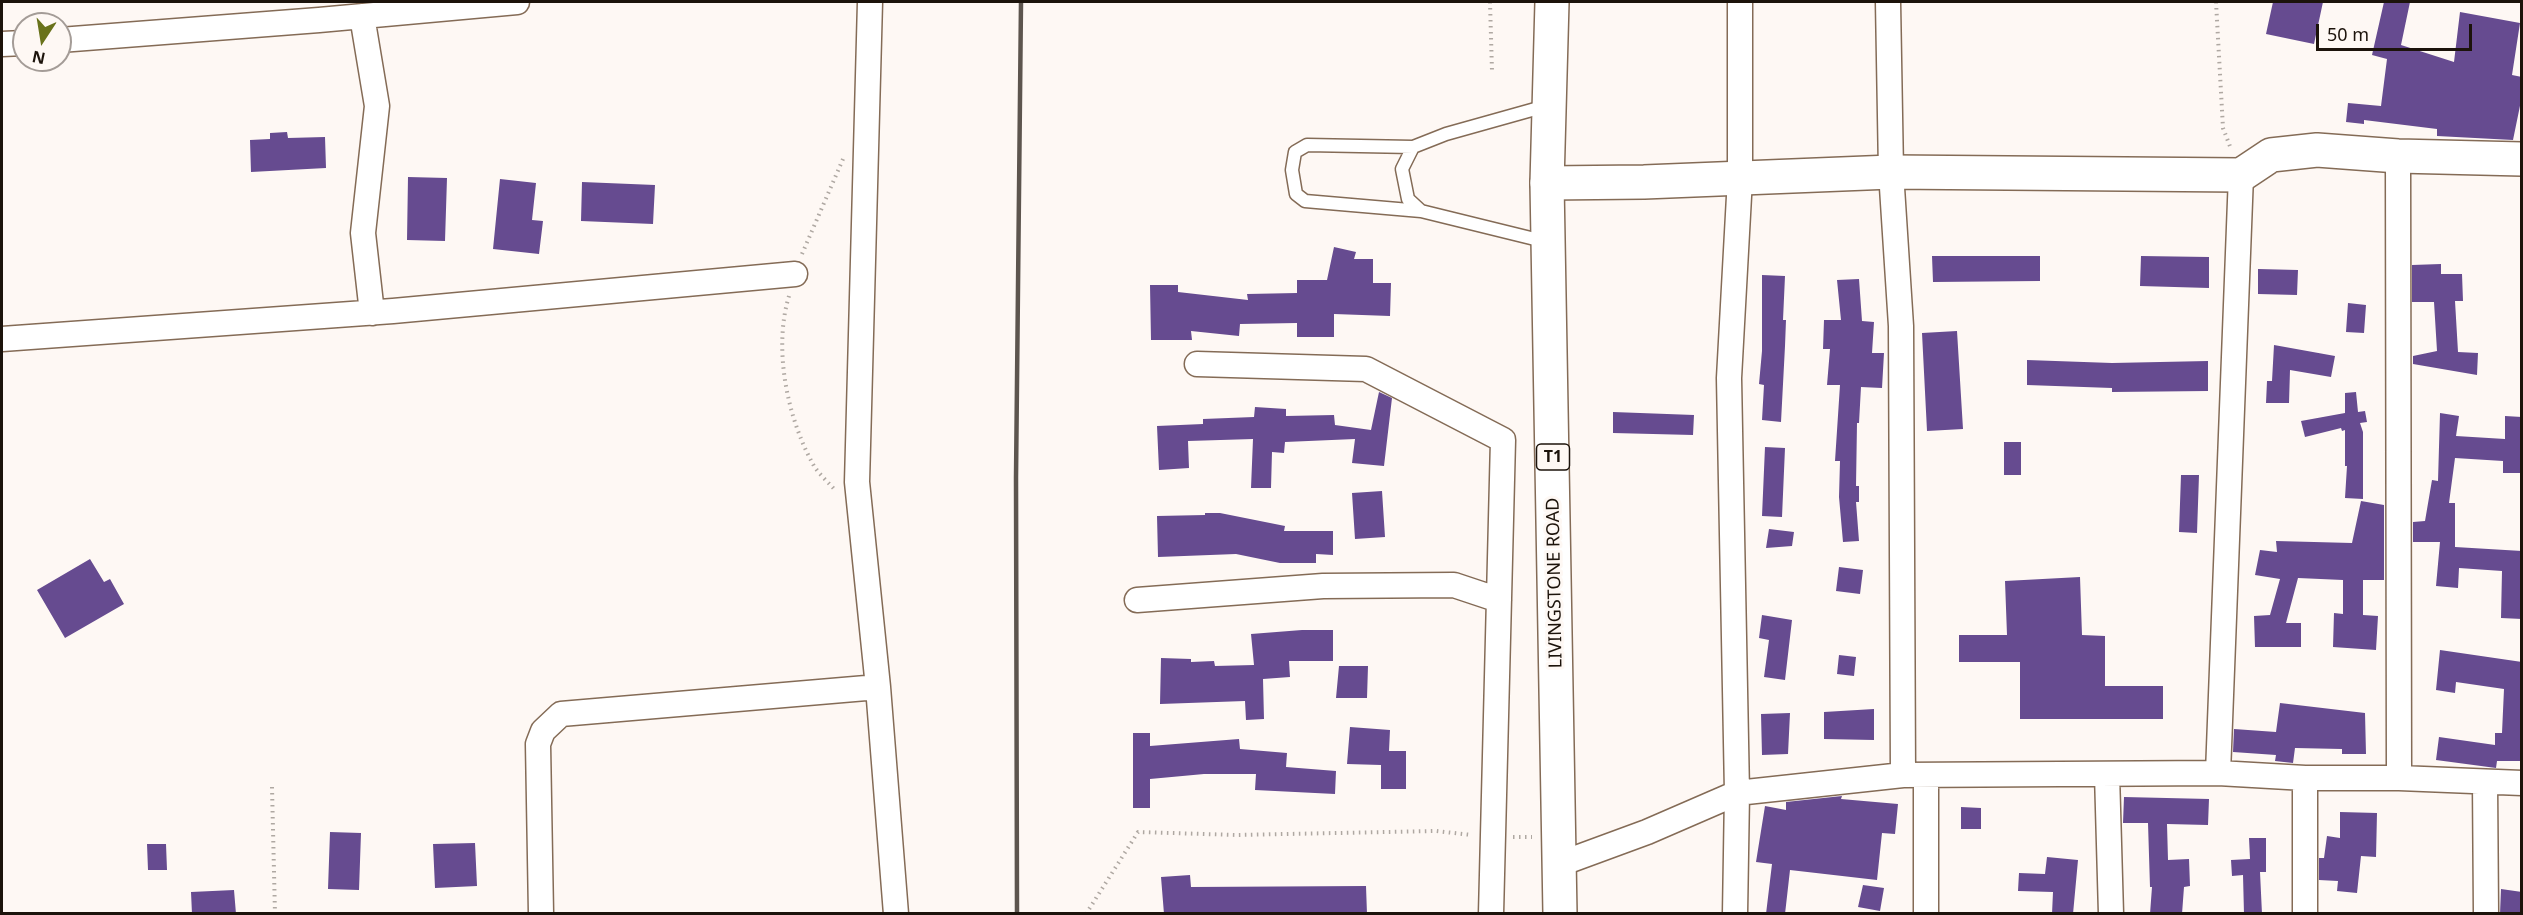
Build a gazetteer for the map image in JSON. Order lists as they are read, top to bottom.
{
  "streets": {
    "main road": ["T1", "LIVINGSTONE ROAD"]
  },
  "scale_bar": "50 m",
  "north": "bottom"
}
